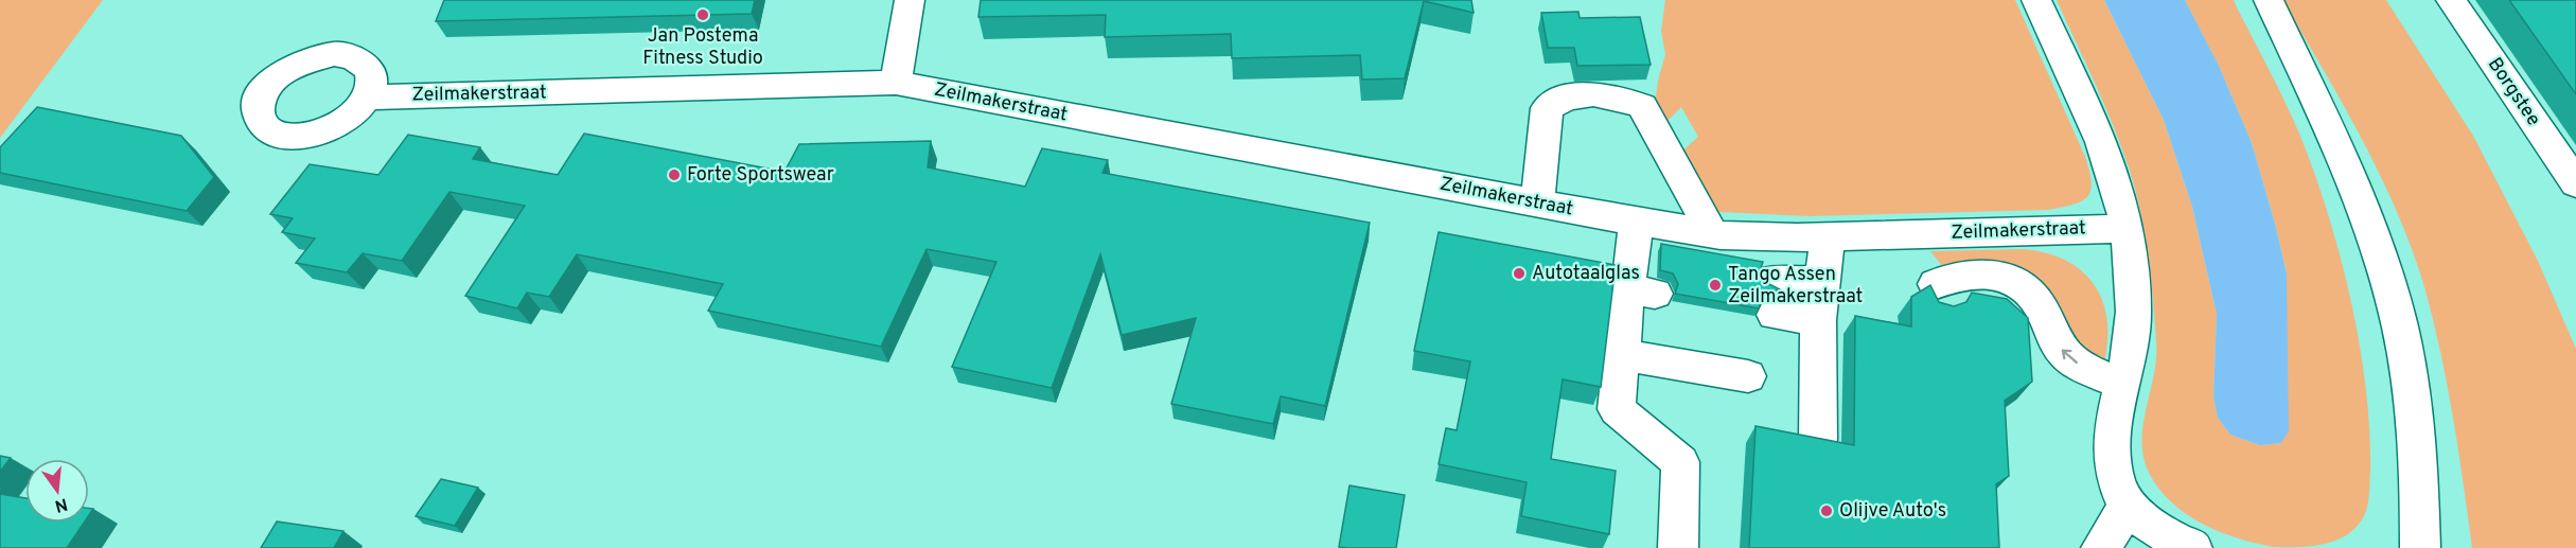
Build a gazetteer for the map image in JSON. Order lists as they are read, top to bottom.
{
  "streets": {
    "street": ["Borgstee", "Zeilmakerstraat"]
  },
  "places": [
    "Jan Postema Fitness Studio",
    "Forte Sportswear",
    "Autotaalglas",
    "Tango Assen Zeilmakerstraat",
    "Olijve Auto's"
  ],
  "north": "bottom"
}
